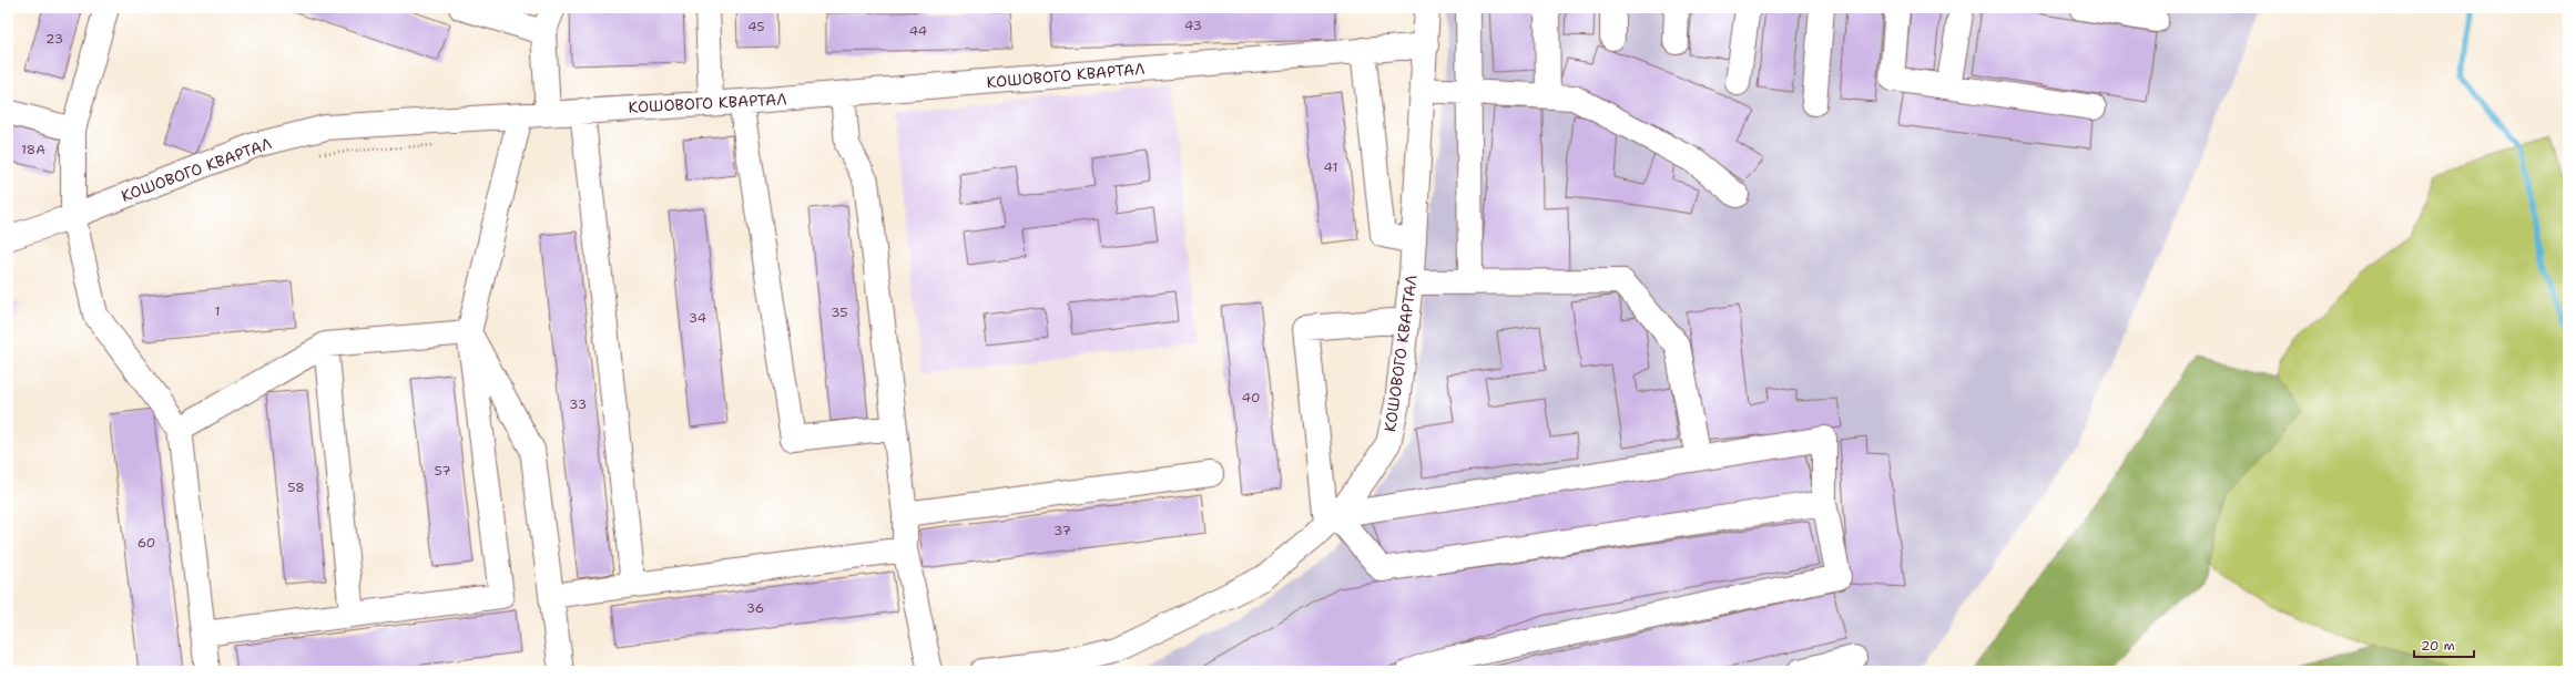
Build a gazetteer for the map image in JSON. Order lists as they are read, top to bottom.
{
  "streets": {
    "street": ["КОШОВОГО КВАРТАЛ"]
  },
  "house_numbers": [
    "43",
    "45",
    "44",
    "23",
    "18А",
    "41",
    "1",
    "35",
    "34",
    "40",
    "33",
    "57",
    "58",
    "37",
    "60",
    "36"
  ],
  "scale_bar": "20 m"
}
